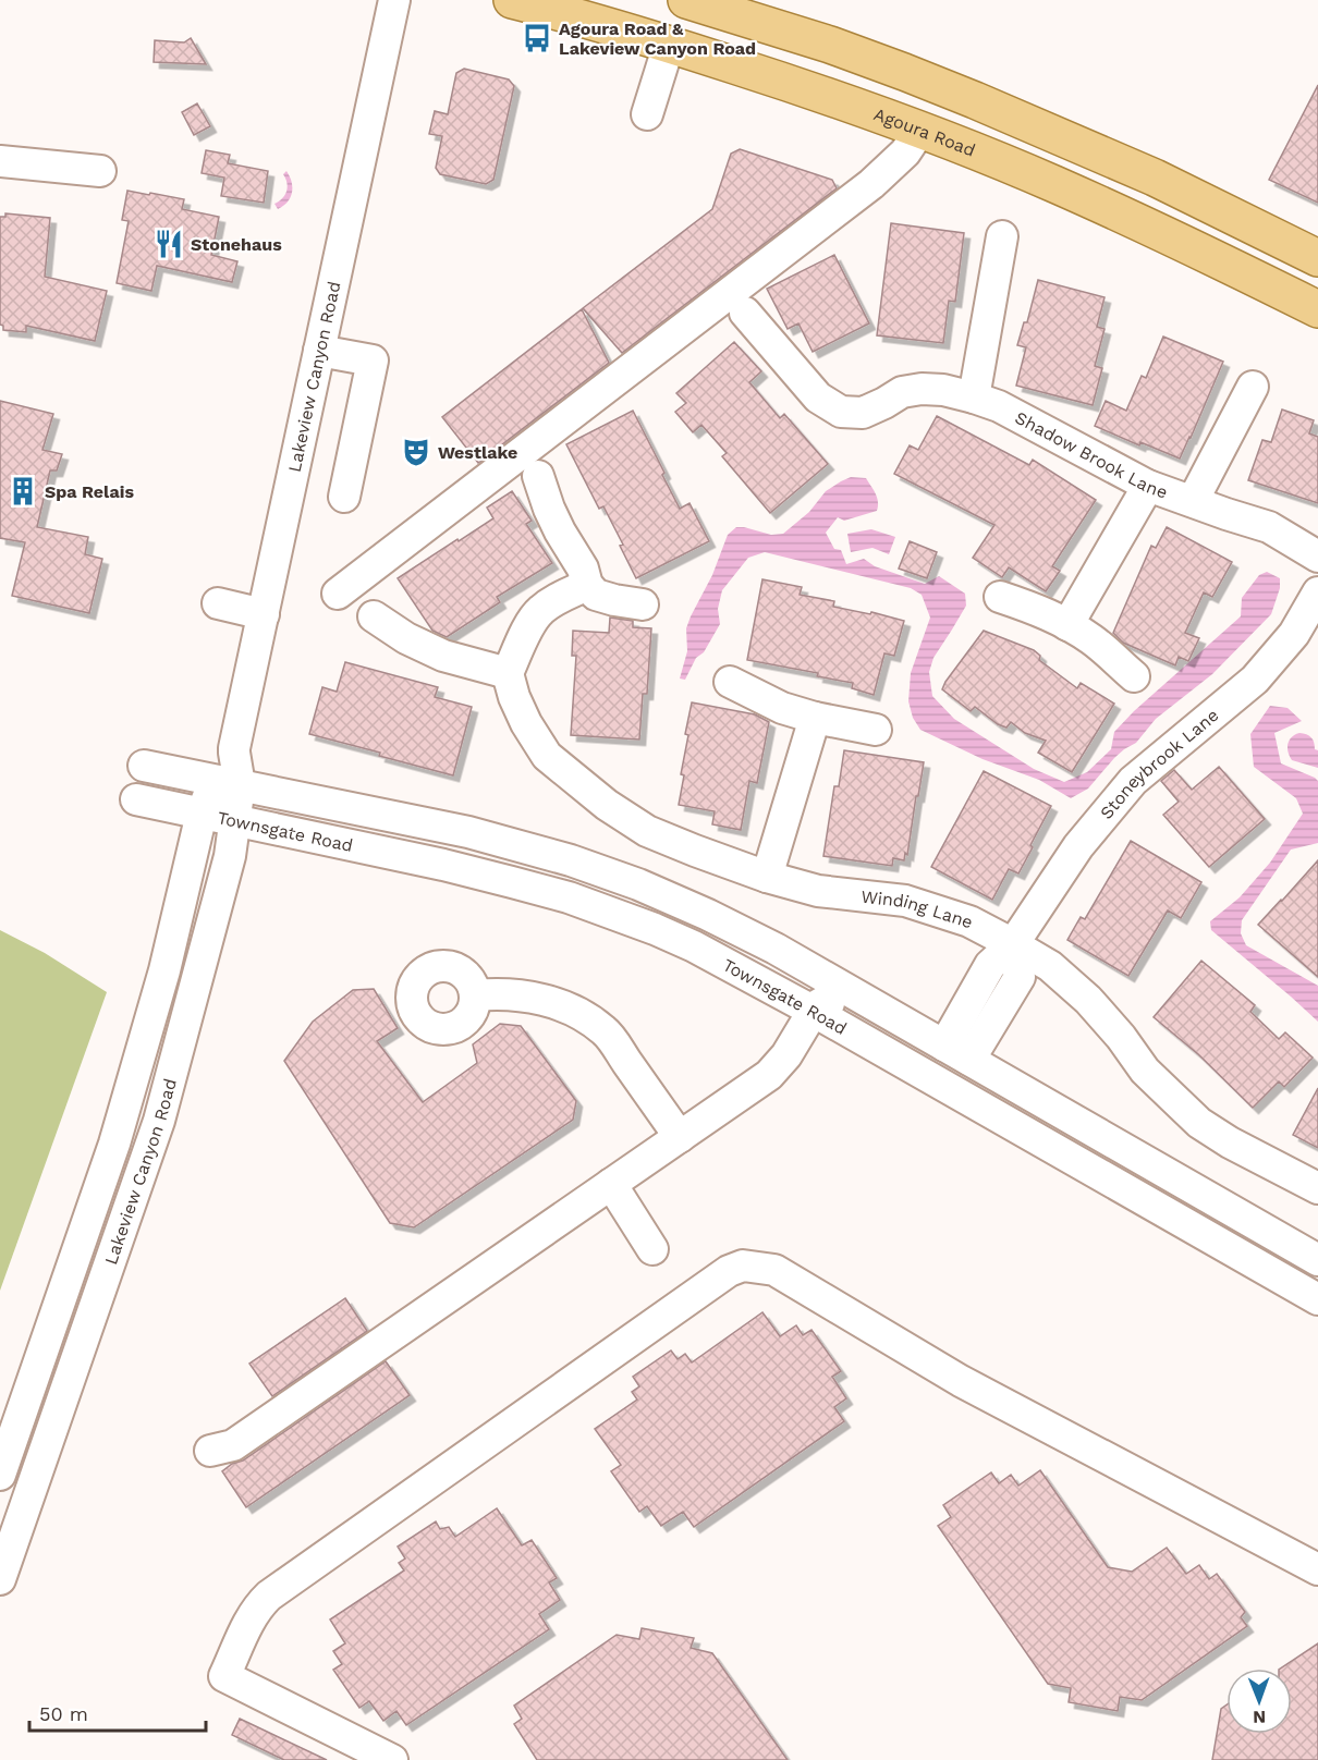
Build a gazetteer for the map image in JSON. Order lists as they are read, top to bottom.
{
  "streets": {
    "main road": ["Agoura Road"],
    "street": [
      "Lakeview Canyon Road",
      "Shadow Brook Lane",
      "Stoneybrook Lane",
      "Townsgate Road",
      "Winding Lane"
    ]
  },
  "crossings": [
    ["Lakeview Canyon Road", "Townsgate Road"],
    ["Stoneybrook Lane", "Townsgate Road"],
    ["Stoneybrook Lane", "Winding Lane"]
  ],
  "places": {
    "bus stop": ["Agoura Road & Lakeview Canyon Road"],
    "restaurant": ["Stonehaus"],
    "theatre": ["Westlake"],
    "building": ["Spa Relais"]
  },
  "scale_bar": "50 m",
  "north": "bottom"
}
